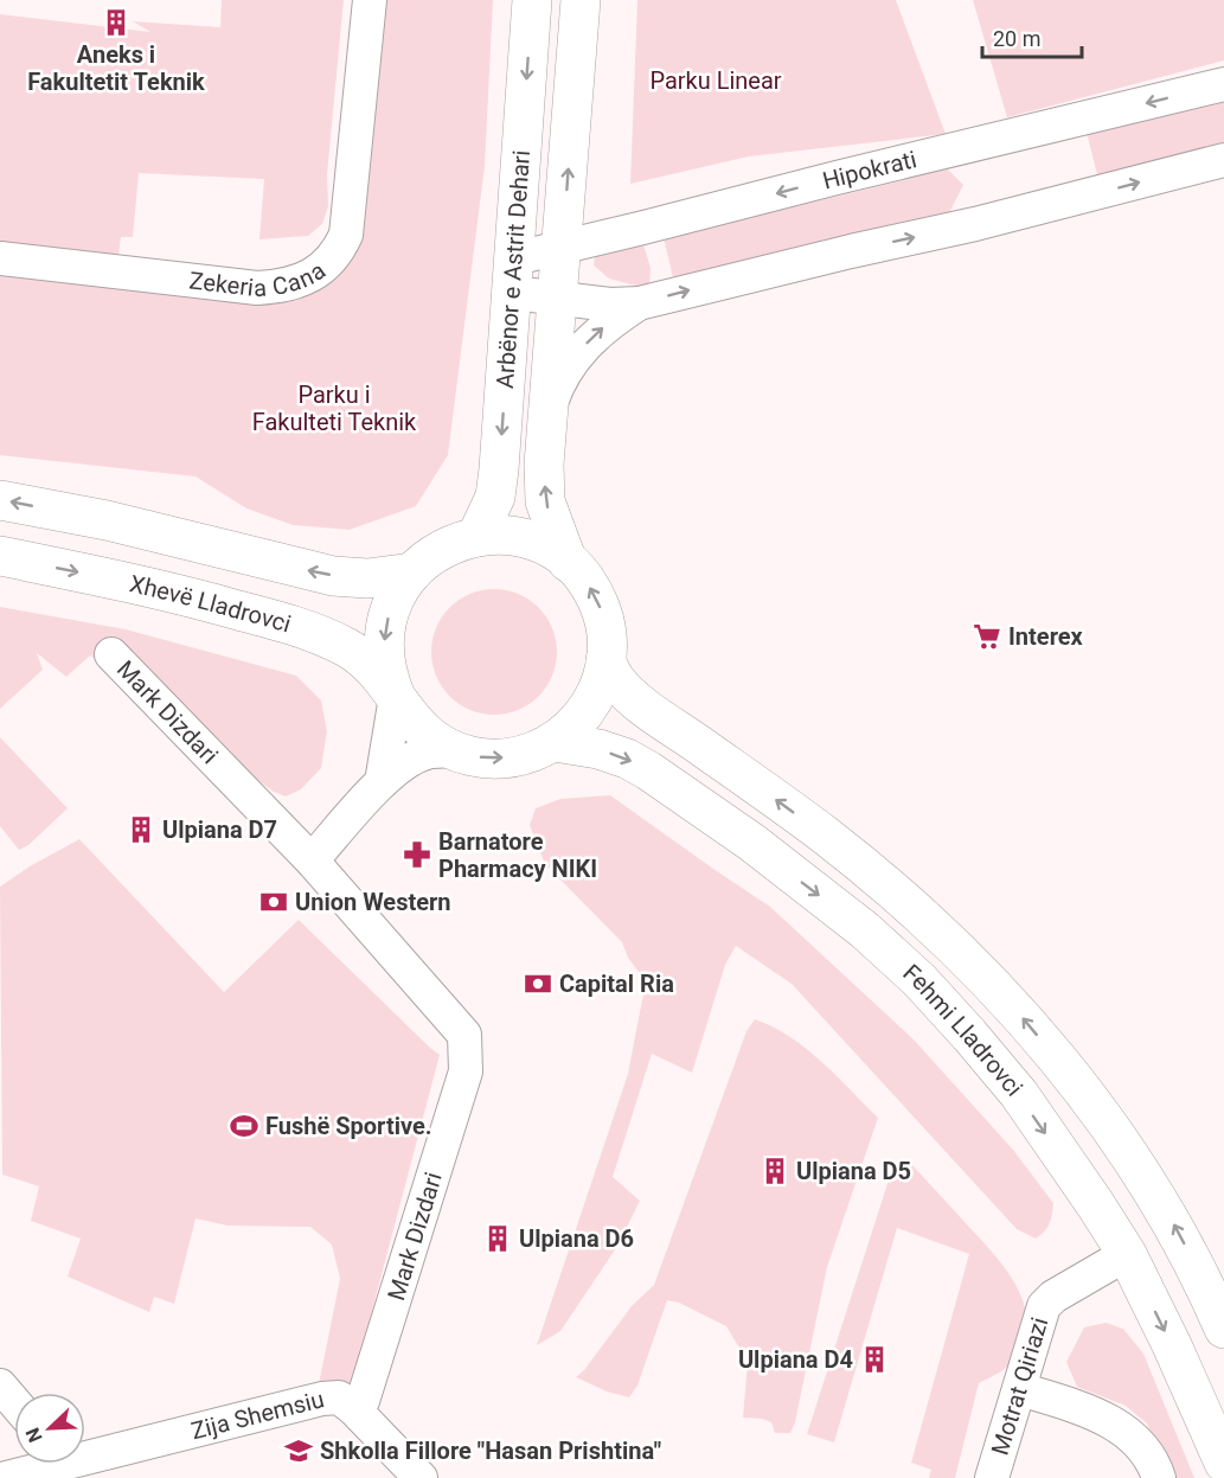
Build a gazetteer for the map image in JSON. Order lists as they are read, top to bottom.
{
  "streets": {
    "main road": ["Arbënor e Astrit Dehari", "Xhevë Lladrovci", "Fehmi Lladrovci"],
    "street": [
      "Hipokrati",
      "Zekeria Cana",
      "Mark Dizdari",
      "Motrat Qiriazi",
      "Zija Shemsiu"
    ]
  },
  "crossings": [
    ["Hipokrati", "Arbënor e Astrit Dehari"],
    ["Arbënor e Astrit Dehari", "Xhevë Lladrovci"],
    ["Arbënor e Astrit Dehari", "Fehmi Lladrovci"],
    ["Xhevë Lladrovci", "Fehmi Lladrovci"],
    ["Mark Dizdari", "Zija Shemsiu"],
    ["Fehmi Lladrovci", "Motrat Qiriazi"]
  ],
  "parks": ["Parku Linear", "Parku i Fakulteti Teknik"],
  "places": {
    "building": [
      "Aneks i Fakultetit Teknik",
      "Ulpiana D7",
      "Ulpiana D5",
      "Ulpiana D6",
      "Ulpiana D4"
    ],
    "supermarket": ["Interex"],
    "pharmacy": ["Barnatore Pharmacy NIKI"],
    "bank": ["Union Western", "Capital Ria"],
    "sports": ["Fushë Sportive."],
    "school or university": ["Shkolla Fillore \"Hasan Prishtina\""]
  },
  "scale_bar": "20 m",
  "north": "bottom left"
}
